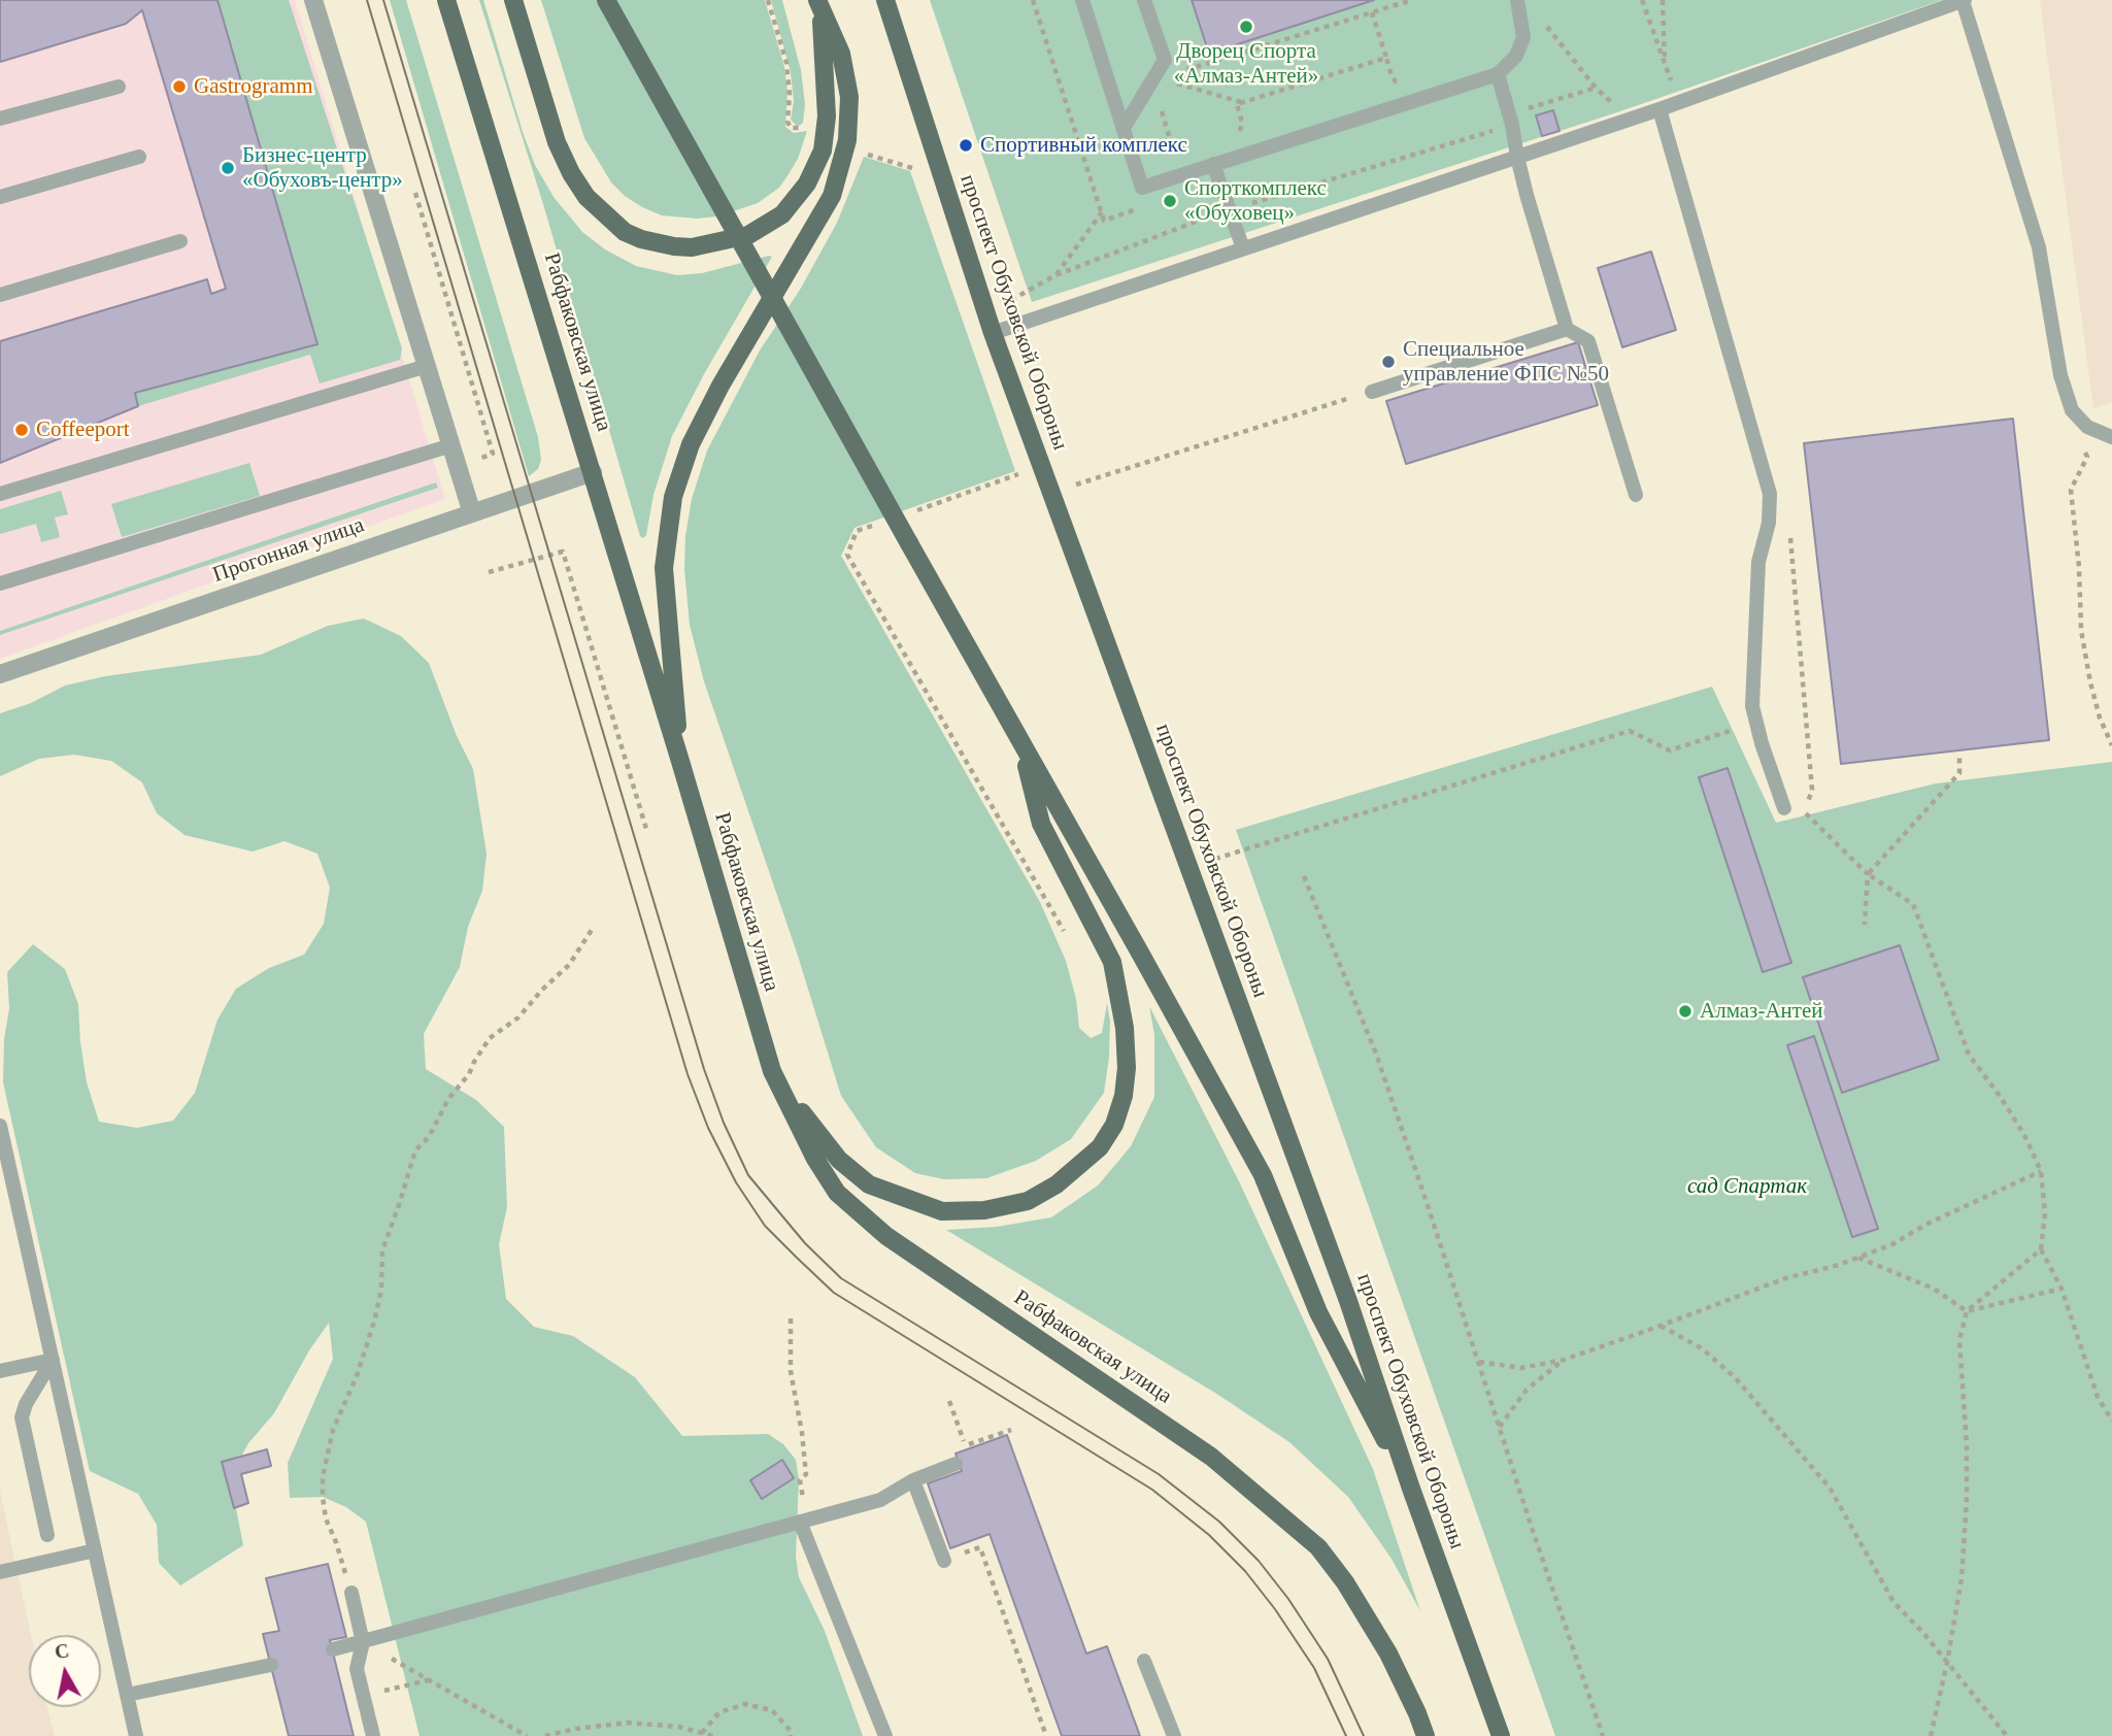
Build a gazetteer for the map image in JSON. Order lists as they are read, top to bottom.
{
  "streets": {
    "main road": ["проспект Обуховской Обороны", "Рабфаковская улица"],
    "street": ["Прогонная улица"]
  },
  "crossings": [
    ["Рабфаковская улица", "Прогонная улица"]
  ],
  "parks": ["сад Спартак"],
  "places": [
    "Дворец Спорта «Алмаз-Антей»",
    "Gastrogramm",
    "Спортивный комплекс",
    "Бизнес-центр «Обуховъ-центр»",
    "Спорткомплекс «Обуховец»",
    "Специальное управление ФПС №50",
    "Coffeeport",
    "Алмаз-Антей"
  ],
  "north": "top"
}
